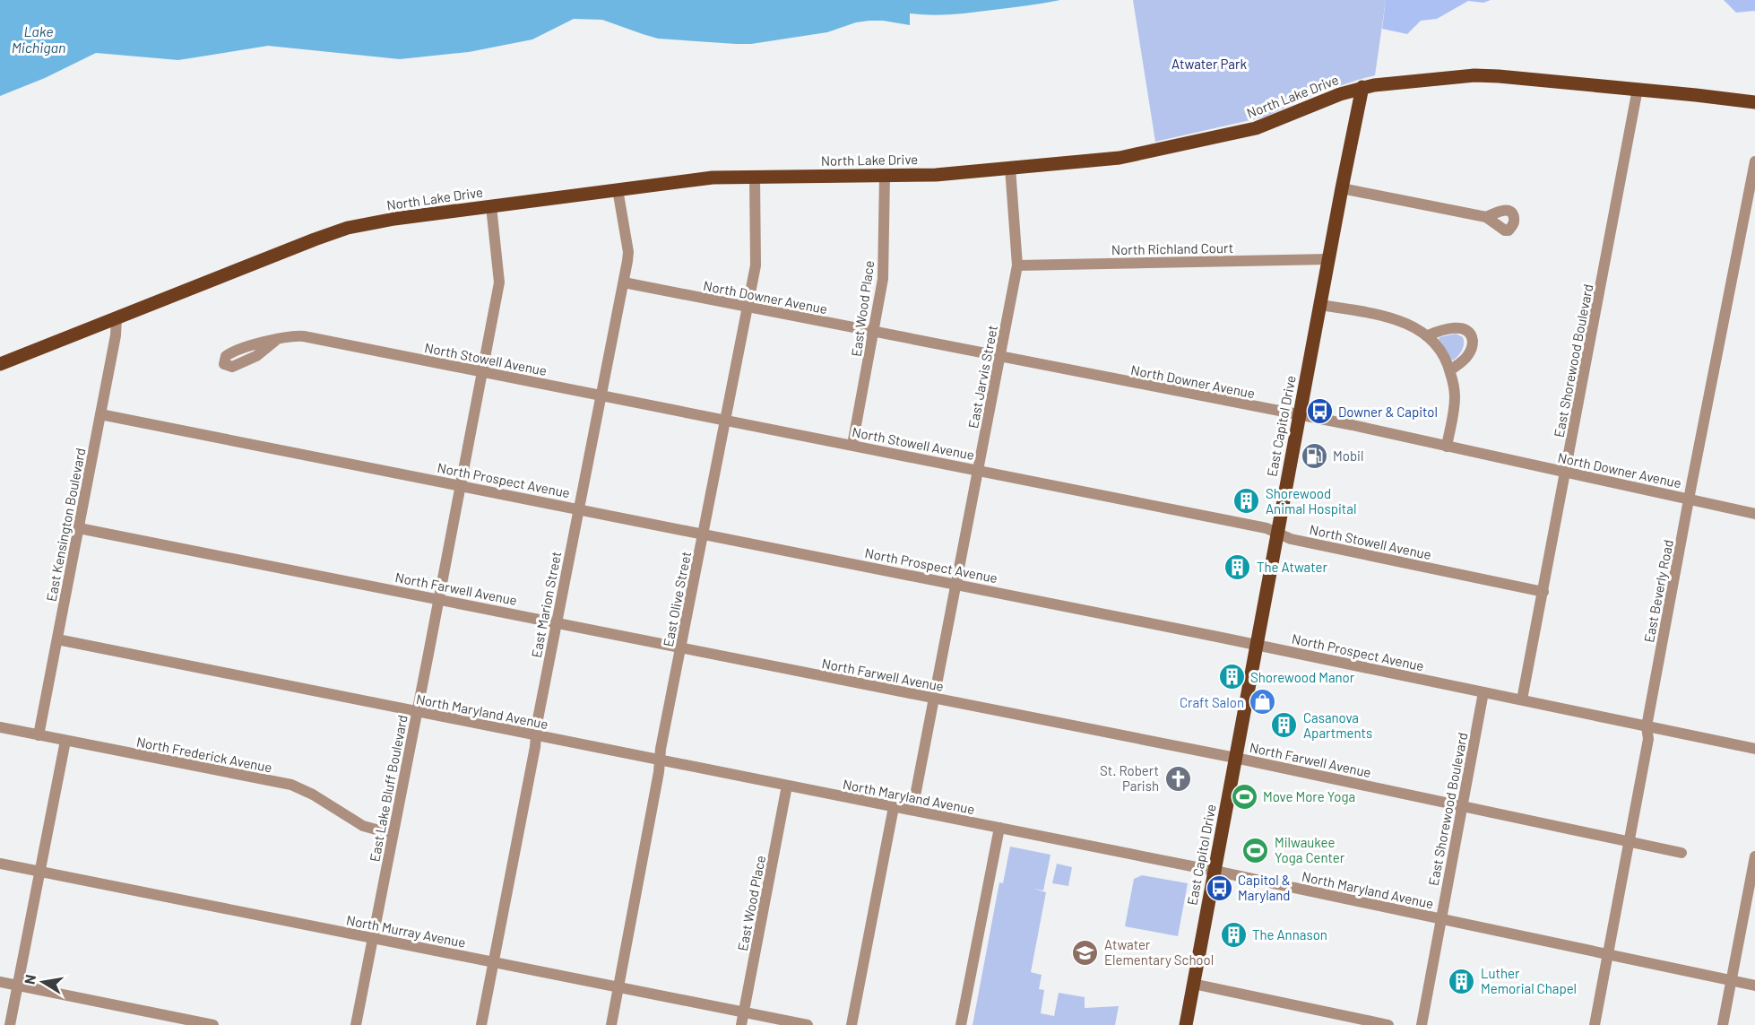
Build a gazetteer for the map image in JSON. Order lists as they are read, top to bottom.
{
  "streets": {
    "main road": ["North Lake Drive", "East Capitol Drive"],
    "street": [
      "North Richland Court",
      "North Downer Avenue",
      "East Wood Place",
      "North Stowell Avenue",
      "East Shorewood Boulevard",
      "East Jarvis Street",
      "North Prospect Avenue",
      "East Kensington Boulevard",
      "North Farwell Avenue",
      "East Beverly Road",
      "East Olive Street",
      "East Marion Street",
      "North Maryland Avenue",
      "North Frederick Avenue",
      "East Lake Bluff Boulevard",
      "North Murray Avenue"
    ]
  },
  "crossings": [
    ["North Lake Drive", "East Wood Place"],
    ["North Lake Drive", "East Shorewood Boulevard"],
    ["North Lake Drive", "East Jarvis Street"],
    ["North Lake Drive", "East Capitol Drive"],
    ["North Lake Drive", "East Kensington Boulevard"],
    ["North Lake Drive", "East Olive Street"],
    ["North Lake Drive", "East Marion Street"],
    ["North Lake Drive", "East Lake Bluff Boulevard"],
    ["North Richland Court", "East Jarvis Street"],
    ["North Richland Court", "East Capitol Drive"],
    ["North Downer Avenue", "East Wood Place"],
    ["North Downer Avenue", "East Shorewood Boulevard"],
    ["North Downer Avenue", "East Jarvis Street"],
    ["North Downer Avenue", "East Capitol Drive"],
    ["North Downer Avenue", "East Beverly Road"],
    ["North Downer Avenue", "East Olive Street"],
    ["North Downer Avenue", "East Marion Street"],
    ["East Wood Place", "North Stowell Avenue"],
    ["East Wood Place", "North Maryland Avenue"],
    ["East Wood Place", "North Murray Avenue"],
    ["North Stowell Avenue", "East Shorewood Boulevard"],
    ["North Stowell Avenue", "East Jarvis Street"],
    ["North Stowell Avenue", "East Capitol Drive"],
    ["North Stowell Avenue", "East Olive Street"],
    ["North Stowell Avenue", "East Marion Street"],
    ["North Stowell Avenue", "East Lake Bluff Boulevard"],
    ["East Shorewood Boulevard", "North Prospect Avenue"],
    ["East Shorewood Boulevard", "North Farwell Avenue"],
    ["East Shorewood Boulevard", "North Maryland Avenue"],
    ["East Jarvis Street", "North Prospect Avenue"],
    ["East Jarvis Street", "North Farwell Avenue"],
    ["East Jarvis Street", "North Maryland Avenue"],
    ["East Capitol Drive", "North Prospect Avenue"],
    ["East Capitol Drive", "North Farwell Avenue"],
    ["East Capitol Drive", "North Maryland Avenue"],
    ["North Prospect Avenue", "East Kensington Boulevard"],
    ["North Prospect Avenue", "East Beverly Road"],
    ["North Prospect Avenue", "East Olive Street"],
    ["North Prospect Avenue", "East Marion Street"],
    ["North Prospect Avenue", "East Lake Bluff Boulevard"],
    ["East Kensington Boulevard", "North Farwell Avenue"],
    ["East Kensington Boulevard", "North Maryland Avenue"],
    ["East Kensington Boulevard", "North Frederick Avenue"],
    ["North Farwell Avenue", "East Beverly Road"],
    ["North Farwell Avenue", "East Olive Street"],
    ["North Farwell Avenue", "East Marion Street"],
    ["North Farwell Avenue", "East Lake Bluff Boulevard"],
    ["East Beverly Road", "North Maryland Avenue"],
    ["East Olive Street", "North Maryland Avenue"],
    ["East Olive Street", "North Murray Avenue"],
    ["East Marion Street", "North Maryland Avenue"],
    ["East Marion Street", "North Murray Avenue"],
    ["North Maryland Avenue", "East Lake Bluff Boulevard"],
    ["North Frederick Avenue", "East Lake Bluff Boulevard"],
    ["East Lake Bluff Boulevard", "North Murray Avenue"]
  ],
  "water": ["Lake Michigan"],
  "parks": ["Atwater Park"],
  "places": {
    "bus stop": ["Downer & Capitol", "Capitol & Maryland"],
    "fuel station": ["Mobil"],
    "building": [
      "Shorewood Animal Hospital",
      "The Atwater",
      "Shorewood Manor",
      "Casanova Apartments",
      "The Annason",
      "Luther Memorial Chapel"
    ],
    "shop": ["Craft Salon"],
    "church": ["St. Robert Parish"],
    "sports": ["Move More Yoga", "Milwaukee Yoga Center"],
    "school or university": ["Atwater Elementary School"]
  },
  "north": "left"
}
